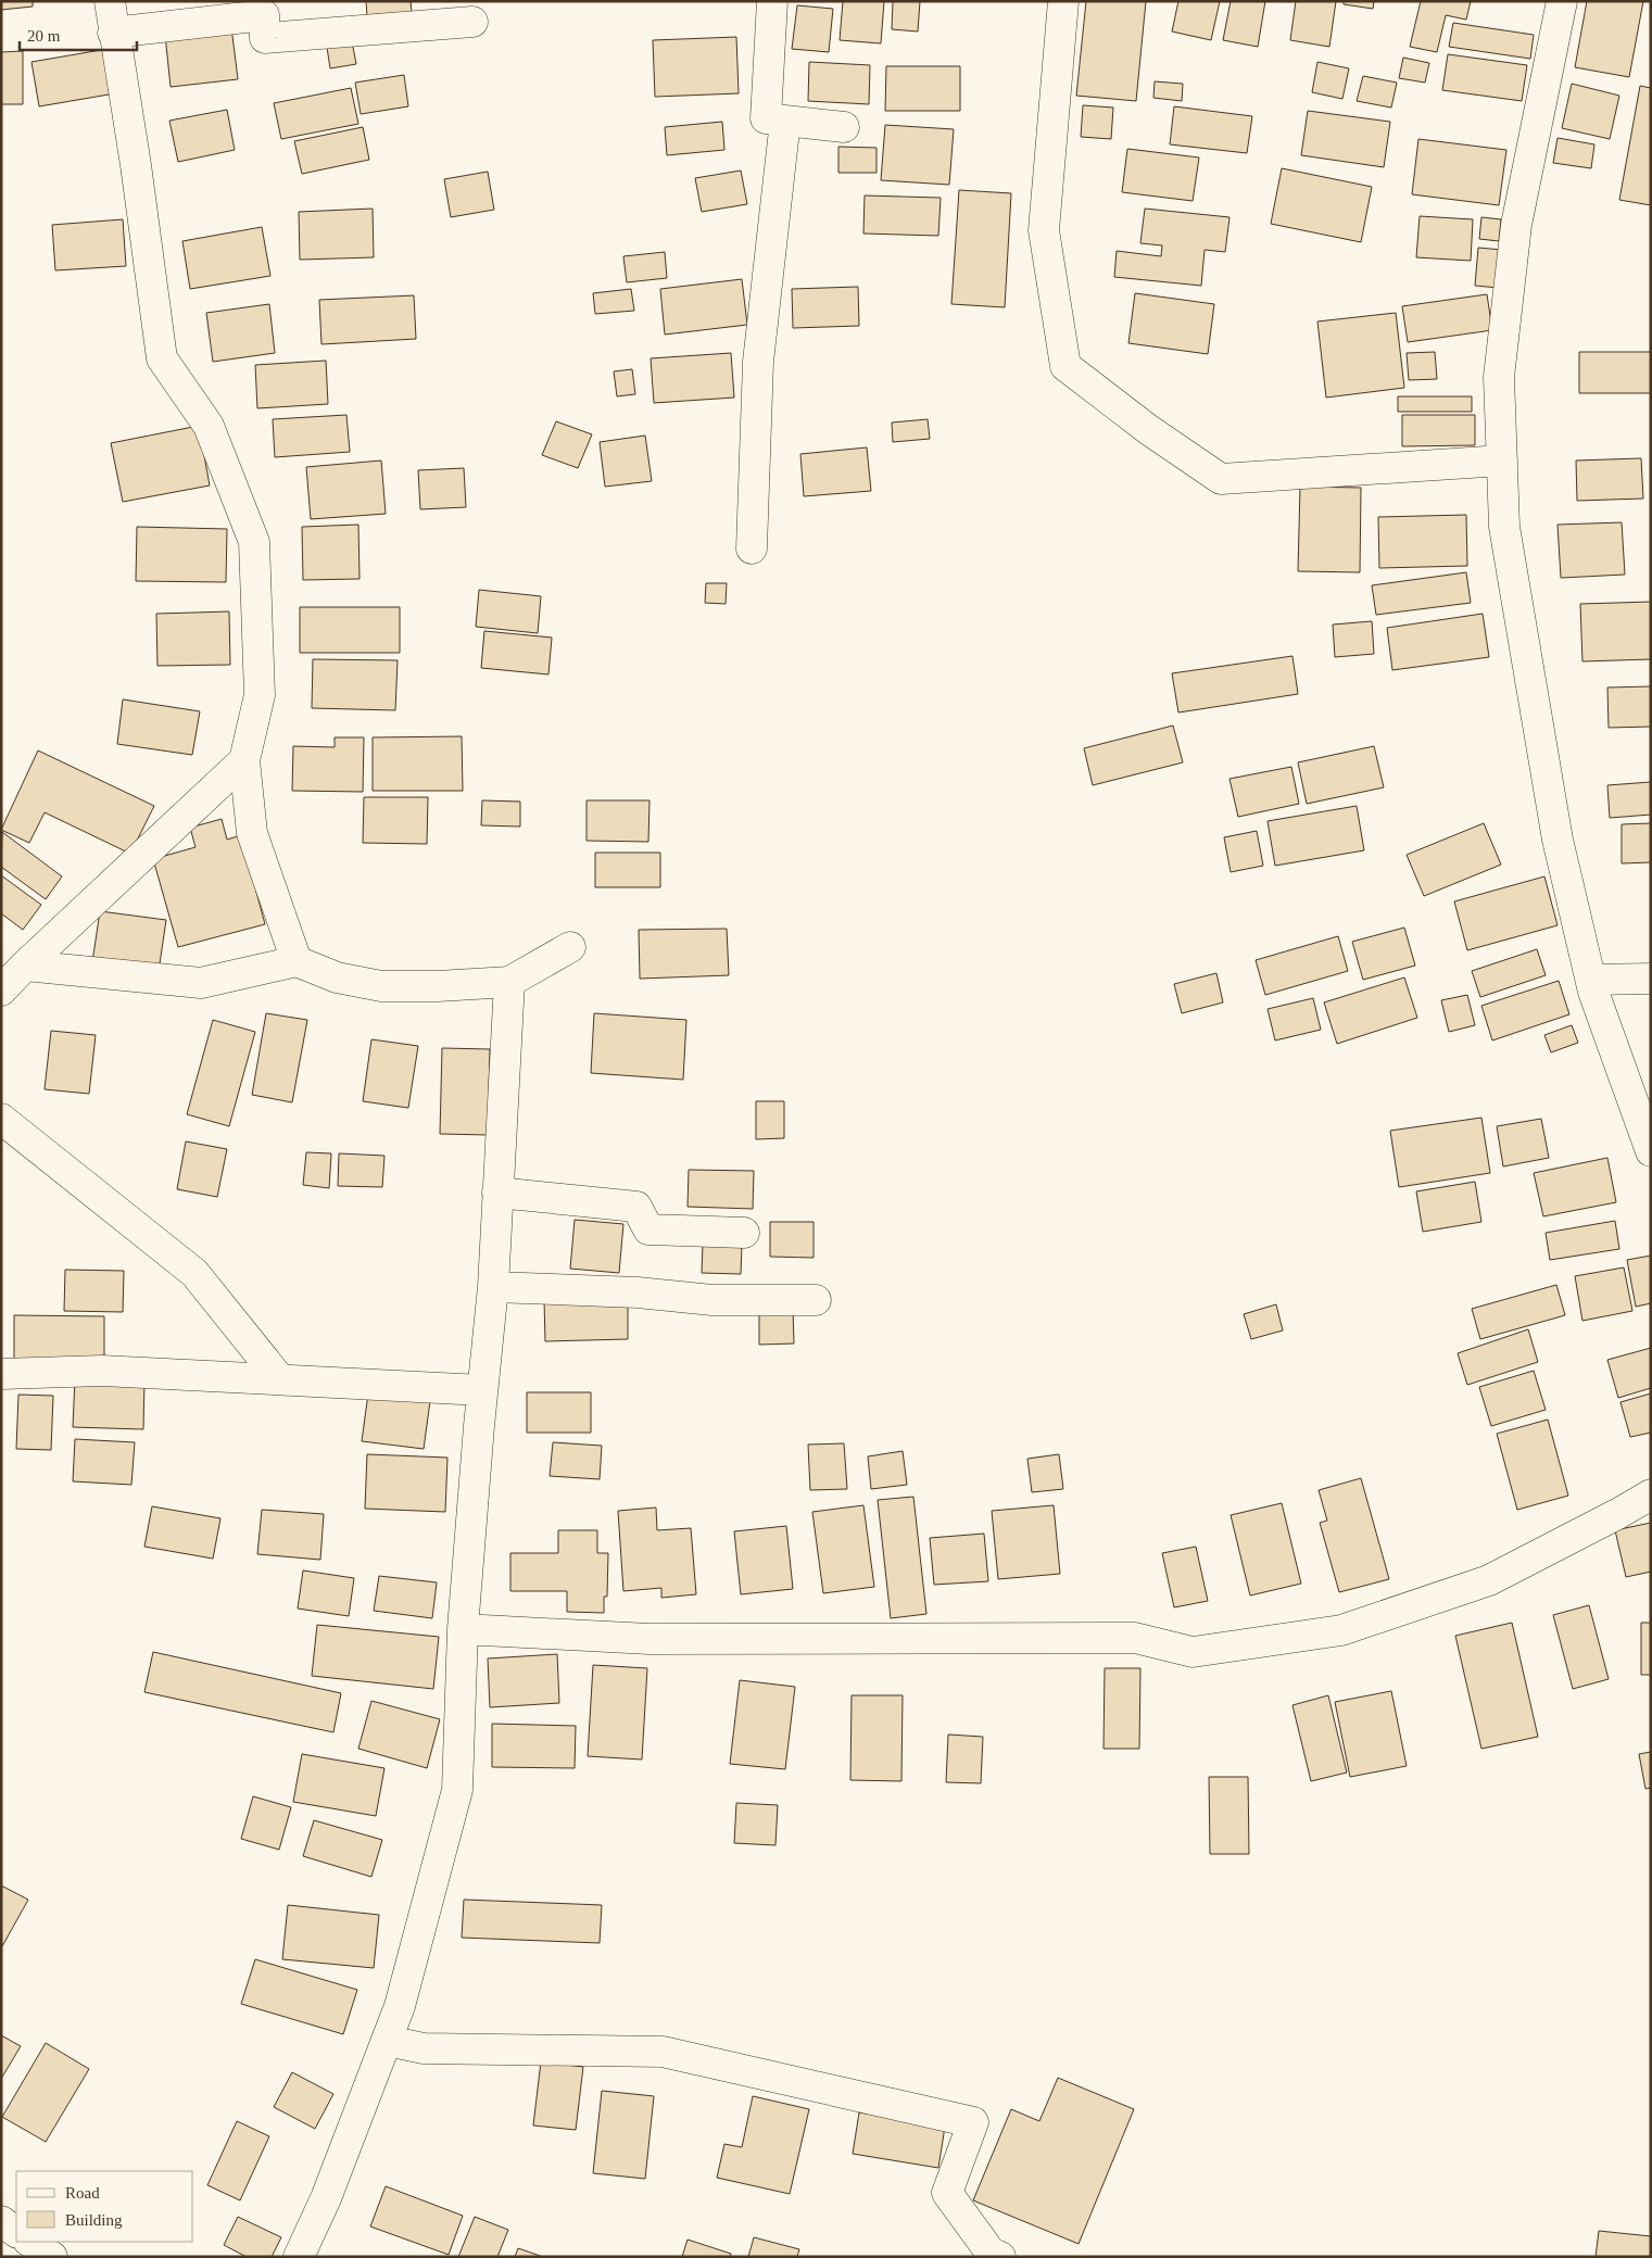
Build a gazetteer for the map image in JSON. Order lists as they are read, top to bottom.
{
  "legend": ["Road", "Building"],
  "scale_bar": "20 m"
}
